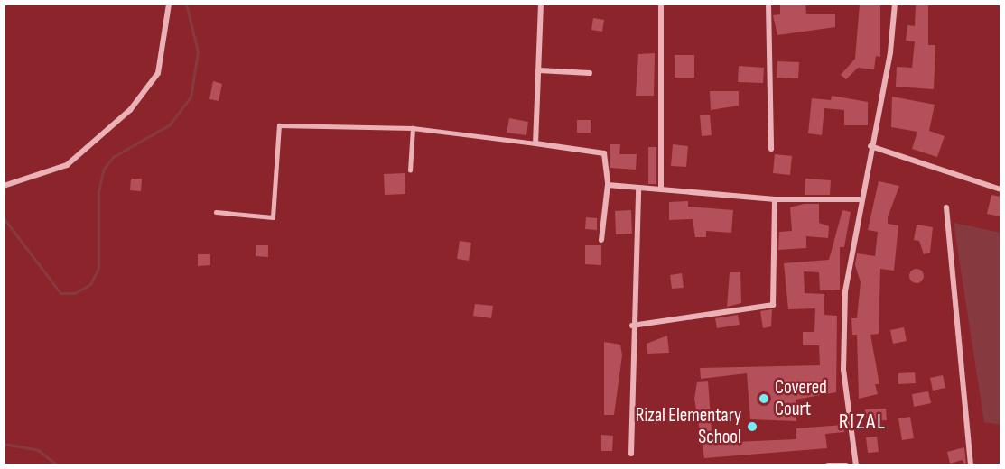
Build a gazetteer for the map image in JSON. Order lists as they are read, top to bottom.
{
  "districts": ["RIZAL"],
  "places": ["Covered Court", "Rizal Elementary School"]
}
